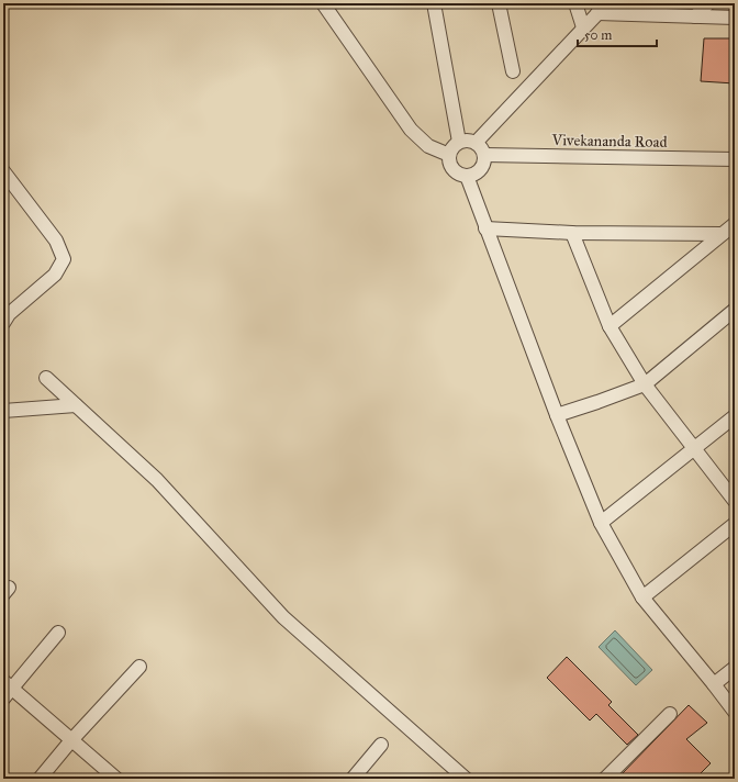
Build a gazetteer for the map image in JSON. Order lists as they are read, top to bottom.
{
  "streets": {
    "street": ["Vivekananda Road"]
  },
  "scale_bar": "50 m"
}
